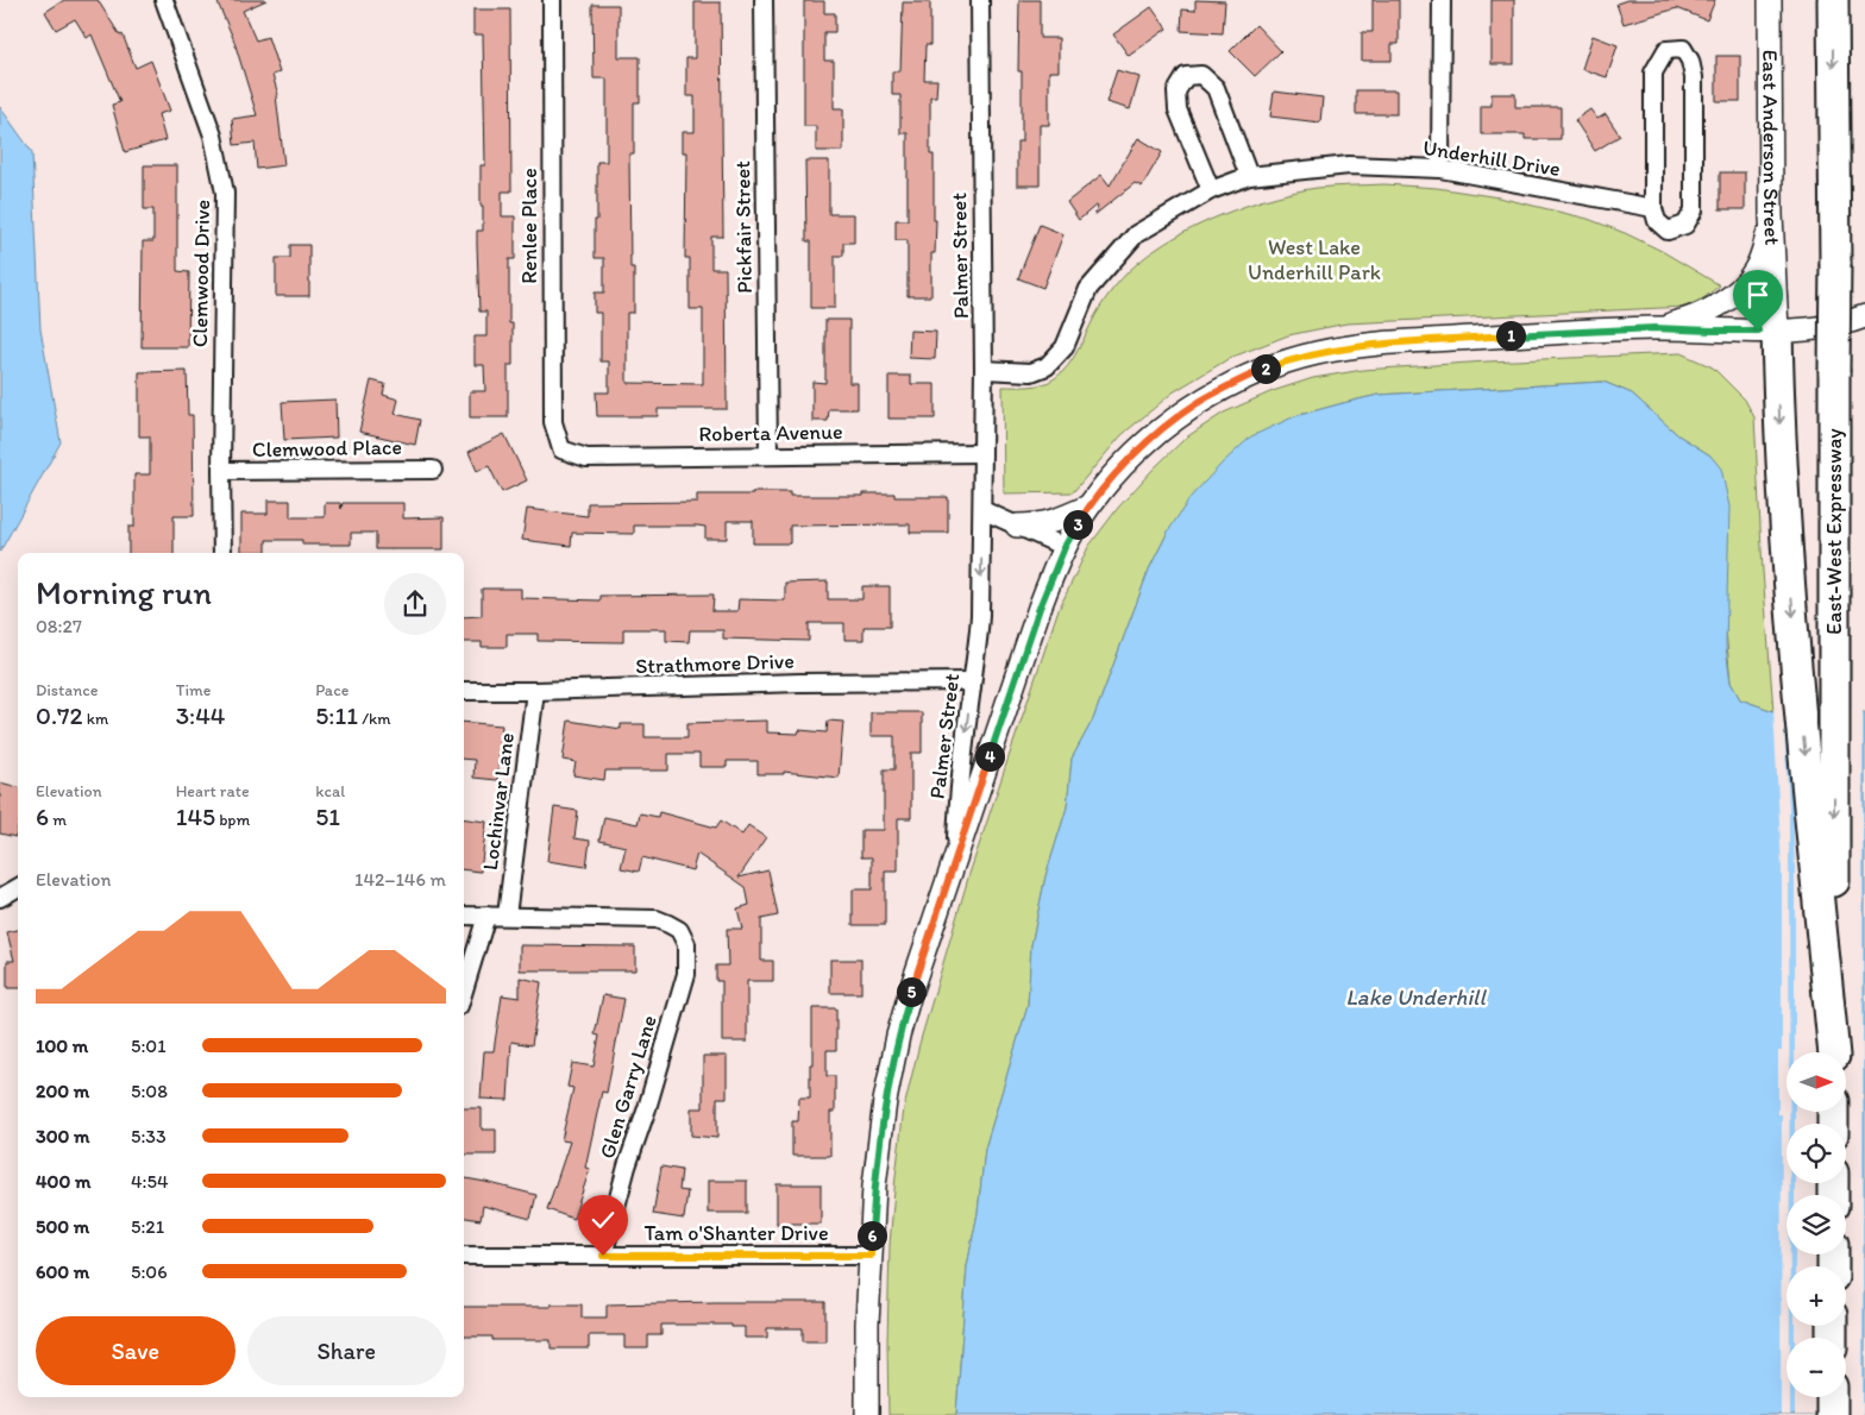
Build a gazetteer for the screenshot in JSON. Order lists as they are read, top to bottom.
{
  "streets": {
    "highway": ["East-West Expressway"],
    "main road": ["East Anderson Street"],
    "street": [
      "Underhill Drive",
      "Renlee Place",
      "Pickfair Street",
      "Palmer Street",
      "Clemwood Drive",
      "Roberta Avenue",
      "Clemwood Place",
      "Strathmore Drive",
      "Lochinvar Lane",
      "Glen Garry Lane",
      "Tam o'Shanter Drive"
    ]
  },
  "crossings": [
    ["Underhill Drive", "Palmer Street"],
    ["Renlee Place", "Roberta Avenue"],
    ["Pickfair Street", "Roberta Avenue"],
    ["Palmer Street", "Roberta Avenue"],
    ["Palmer Street", "Strathmore Drive"],
    ["Clemwood Drive", "Clemwood Place"],
    ["Strathmore Drive", "Lochinvar Lane"],
    ["Lochinvar Lane", "Glen Garry Lane"],
    ["Glen Garry Lane", "Tam o'Shanter Drive"]
  ],
  "one_way": ["Palmer Street"],
  "water": ["Lake Underhill"],
  "parks": ["West Lake Underhill Park"],
  "north": "right",
  "page": {
    "pins": [
      "1",
      "2",
      "3",
      "4",
      "5",
      "6"
    ],
    "heading": ["Morning run", "08:27"],
    "stats": [
      ["Distance", "0.72 km"],
      ["Time", "3:44"],
      ["Pace", "5:11 /km"],
      ["Elevation", "6 m"],
      ["Heart rate", "145 bpm"],
      ["kcal", "51"]
    ],
    "chart": ["Elevation", "142–146 m"],
    "list": [
      {
        "name": "100 m",
        "note": "5:01"
      },
      {
        "name": "200 m",
        "note": "5:08"
      },
      {
        "name": "300 m",
        "note": "5:33"
      },
      {
        "name": "400 m",
        "note": "4:54"
      },
      {
        "name": "500 m",
        "note": "5:21"
      },
      {
        "name": "600 m",
        "note": "5:06"
      }
    ],
    "map_buttons": ["+", "−"],
    "buttons": ["Save", "Share"]
  }
}
